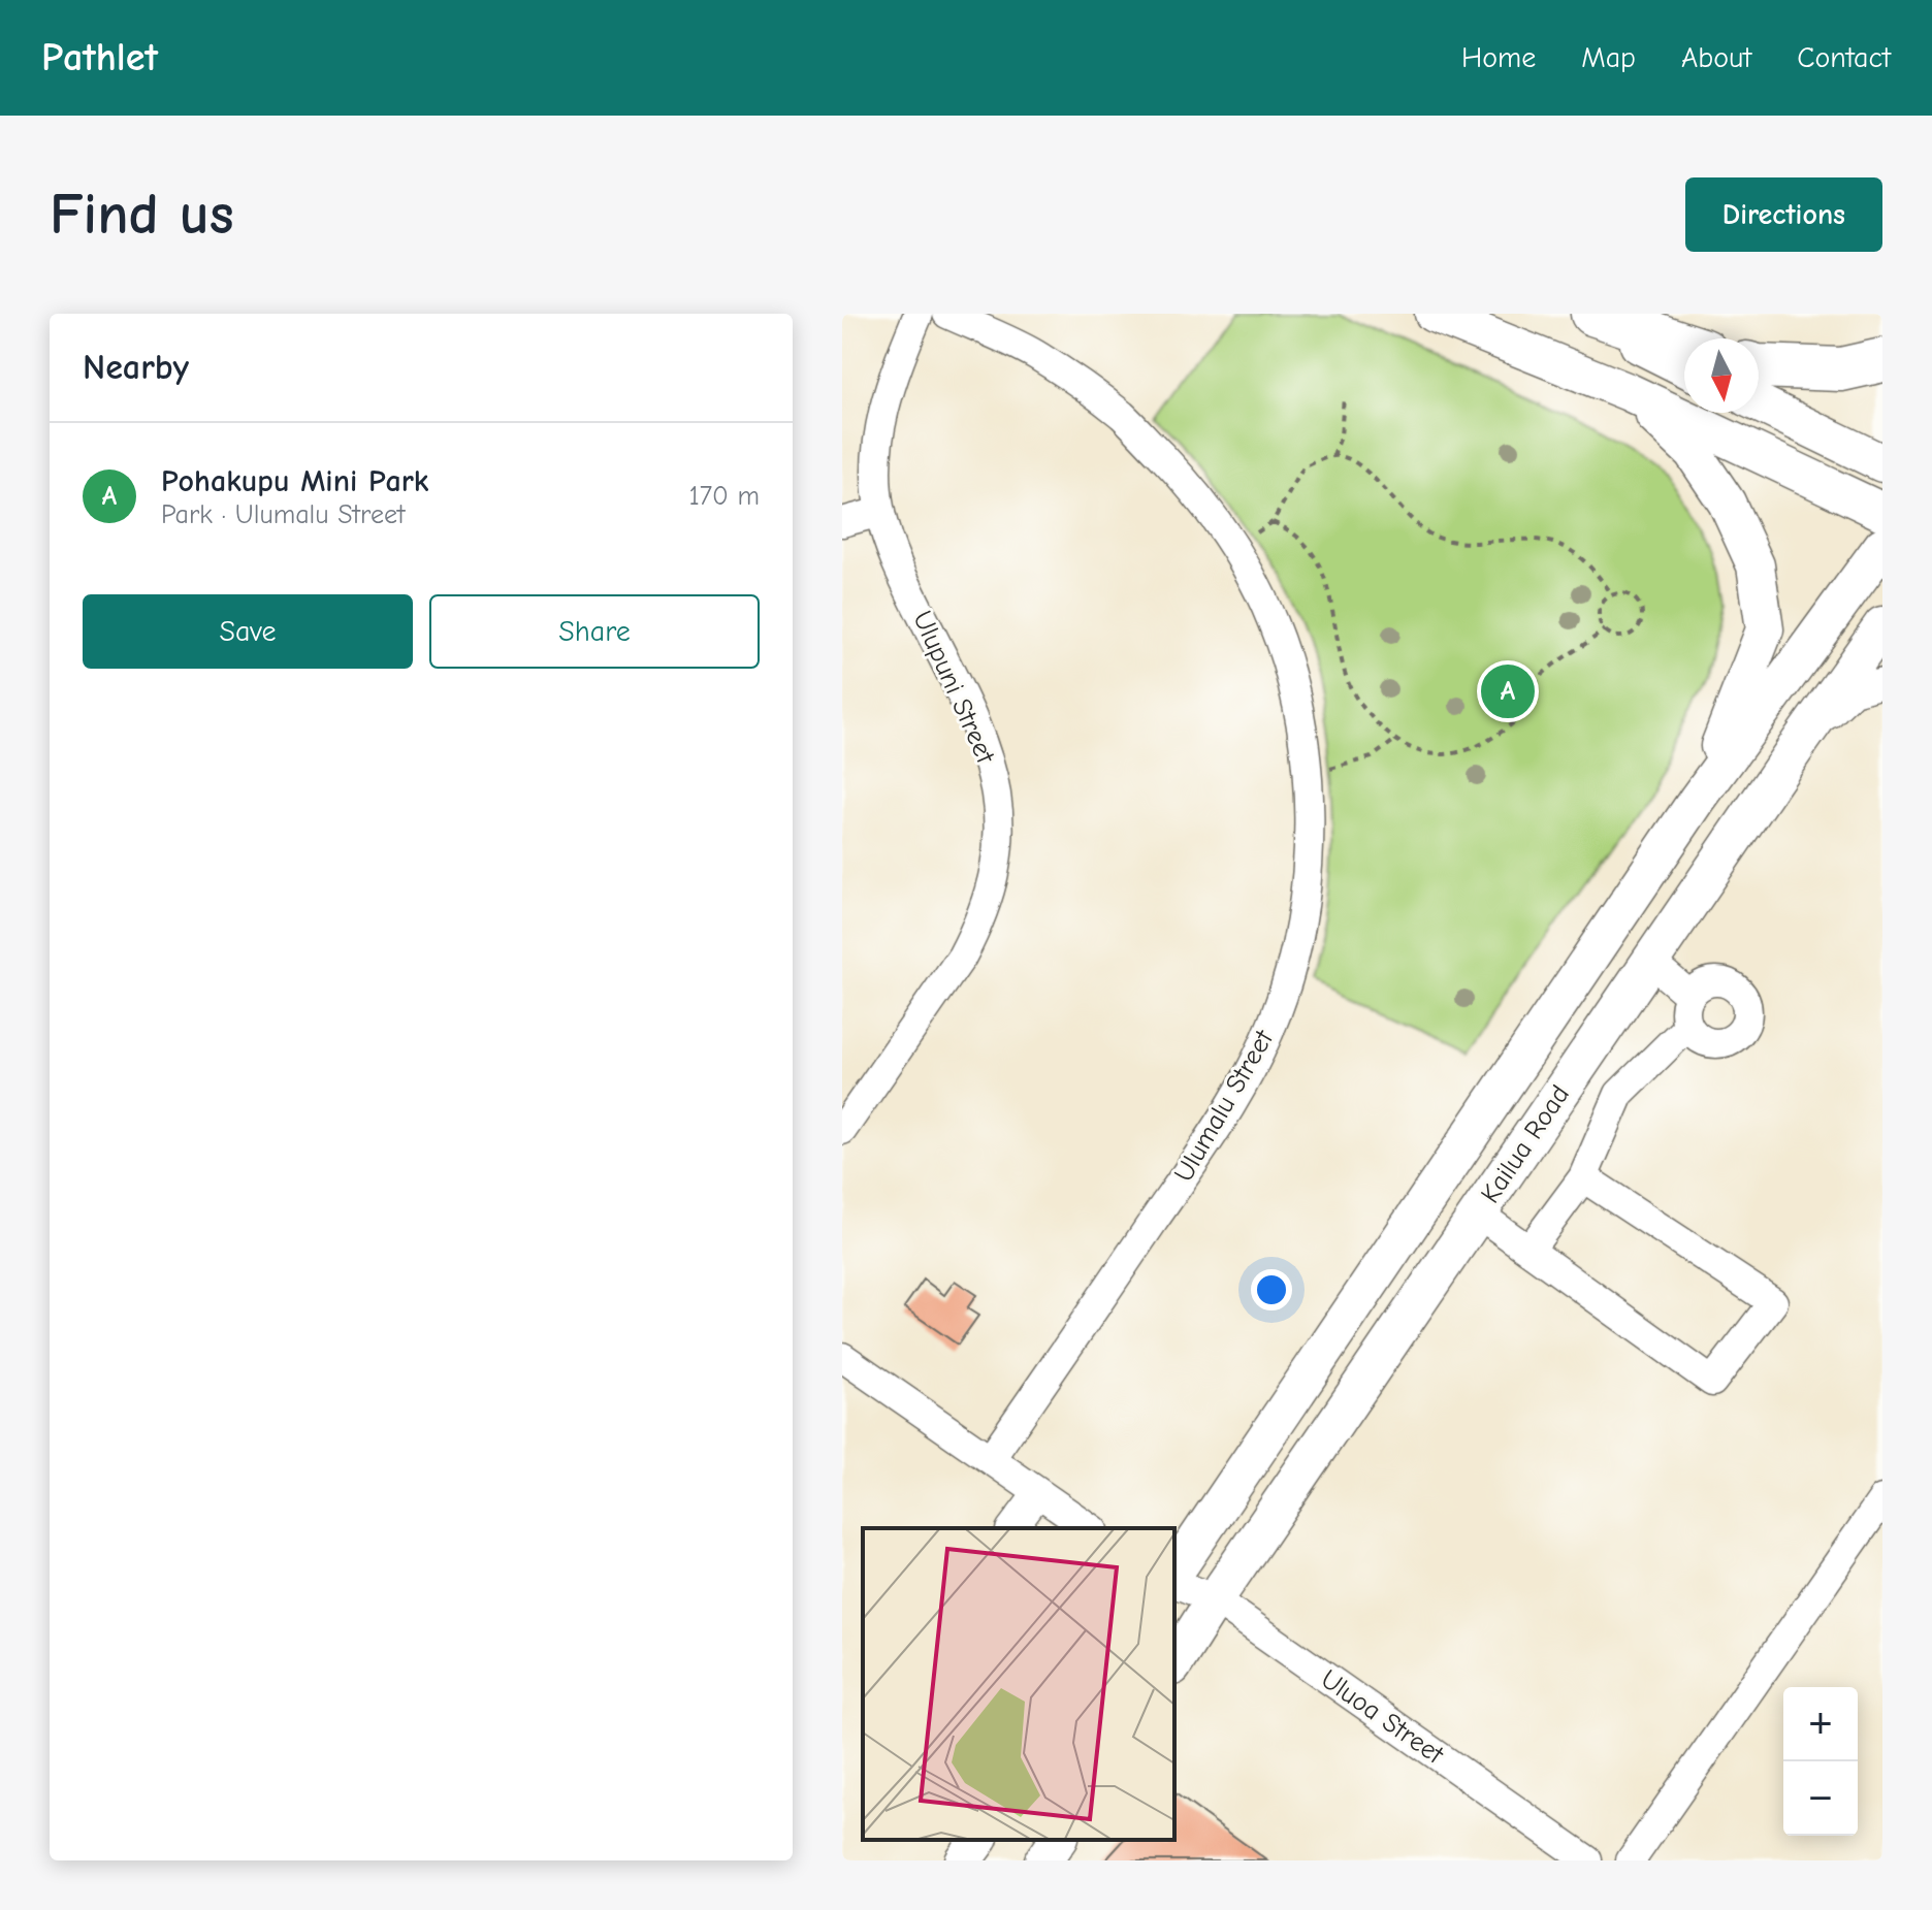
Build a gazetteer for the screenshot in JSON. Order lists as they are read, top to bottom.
{
  "streets": {
    "main road": ["Kailua Road"],
    "street": ["Ulupuni Street", "Ulumalu Street", "Uluoa Street"]
  },
  "crossings": [
    ["Kailua Road", "Uluoa Street"]
  ],
  "north": "bottom",
  "page": {
    "header": "Pathlet",
    "nav": [
      "Home",
      "Map",
      "About",
      "Contact"
    ],
    "buttons": [
      "Directions",
      ["Save", "Share"]
    ],
    "title": "Find us",
    "heading": "Nearby",
    "list": [
      {
        "mark": "A",
        "name": "Pohakupu Mini Park",
        "note": "Park · Ulumalu Street",
        "value": "170 m"
      }
    ],
    "pins": "A",
    "map_buttons": ["+", "−"]
  }
}
